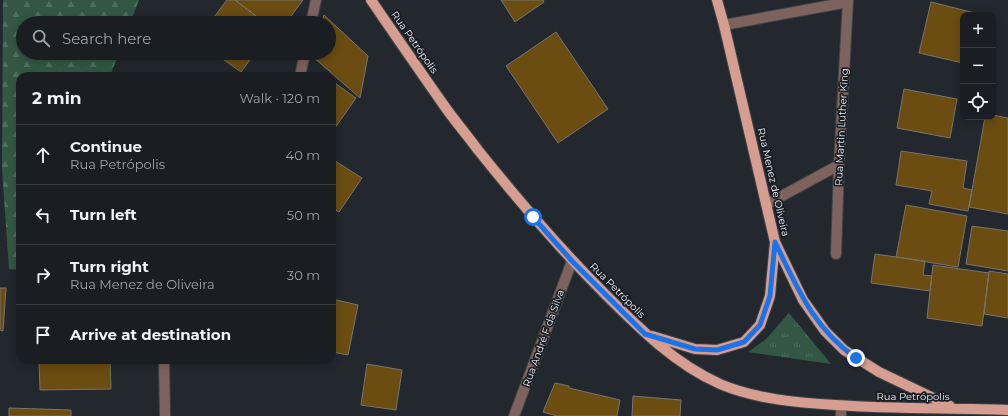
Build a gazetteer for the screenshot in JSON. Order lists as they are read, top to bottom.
{
  "streets": {
    "main road": ["Rua Petrópolis", "Rua Menez de Oliveira"],
    "street": ["Rua Martin Luther King", "Rua André F da Silva"]
  },
  "crossings": [
    ["Rua Petrópolis", "Rua Menez de Oliveira"],
    ["Rua Petrópolis", "Rua André F da Silva"]
  ],
  "page": {
    "map_buttons": ["+", "−"],
    "search": "Search here",
    "heading": ["2 min", "Walk · 120 m"],
    "list": [
      ["Continue", "Rua Petrópolis", "40 m"],
      ["Turn left", "50 m"],
      ["Turn right", "Rua Menez de Oliveira", "30 m"],
      "Arrive at destination"
    ]
  }
}
